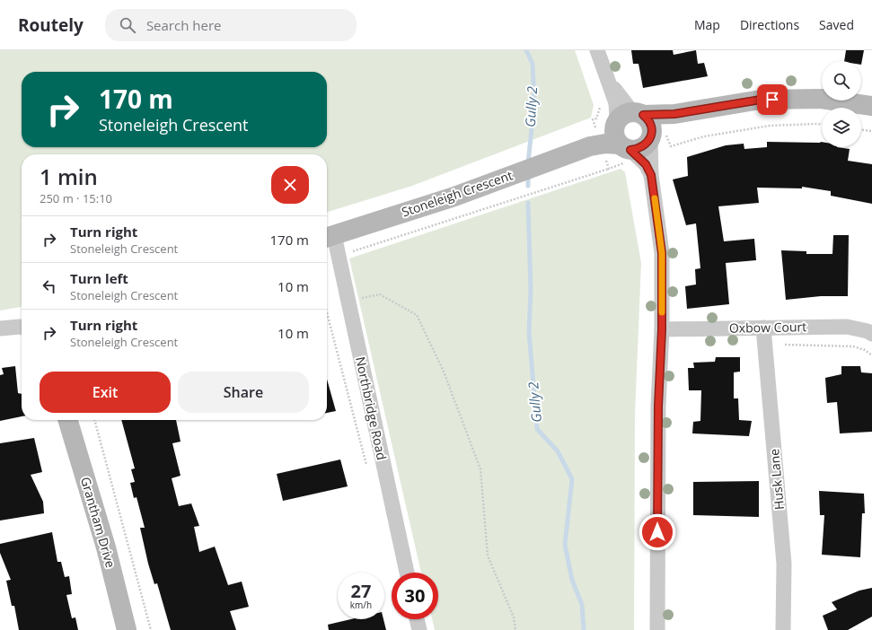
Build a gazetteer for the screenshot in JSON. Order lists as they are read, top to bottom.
{
  "streets": {
    "street": [
      "Stoneleigh Crescent",
      "Oxbow Court",
      "Northbridge Road",
      "Husk Lane",
      "Grantham Drive"
    ]
  },
  "crossings": [
    ["Stoneleigh Crescent", "Northbridge Road"],
    ["Oxbow Court", "Husk Lane"]
  ],
  "water": ["Gully 2"],
  "page": {
    "header": "Routely",
    "search": "Search here",
    "nav": ["Map", "Directions", "Saved"],
    "turn": ["170 m", "Stoneleigh Crescent"],
    "heading": ["1 min", "250 m · 15:10"],
    "list": [
      {
        "name": "Turn right",
        "note": "Stoneleigh Crescent",
        "value": "170 m"
      },
      {
        "name": "Turn left",
        "note": "Stoneleigh Crescent",
        "value": "10 m"
      },
      {
        "name": "Turn right",
        "note": "Stoneleigh Crescent",
        "value": "10 m"
      }
    ],
    "buttons": ["Exit", "Share"],
    "speed": "27 km/h",
    "limit": "30"
  }
}
